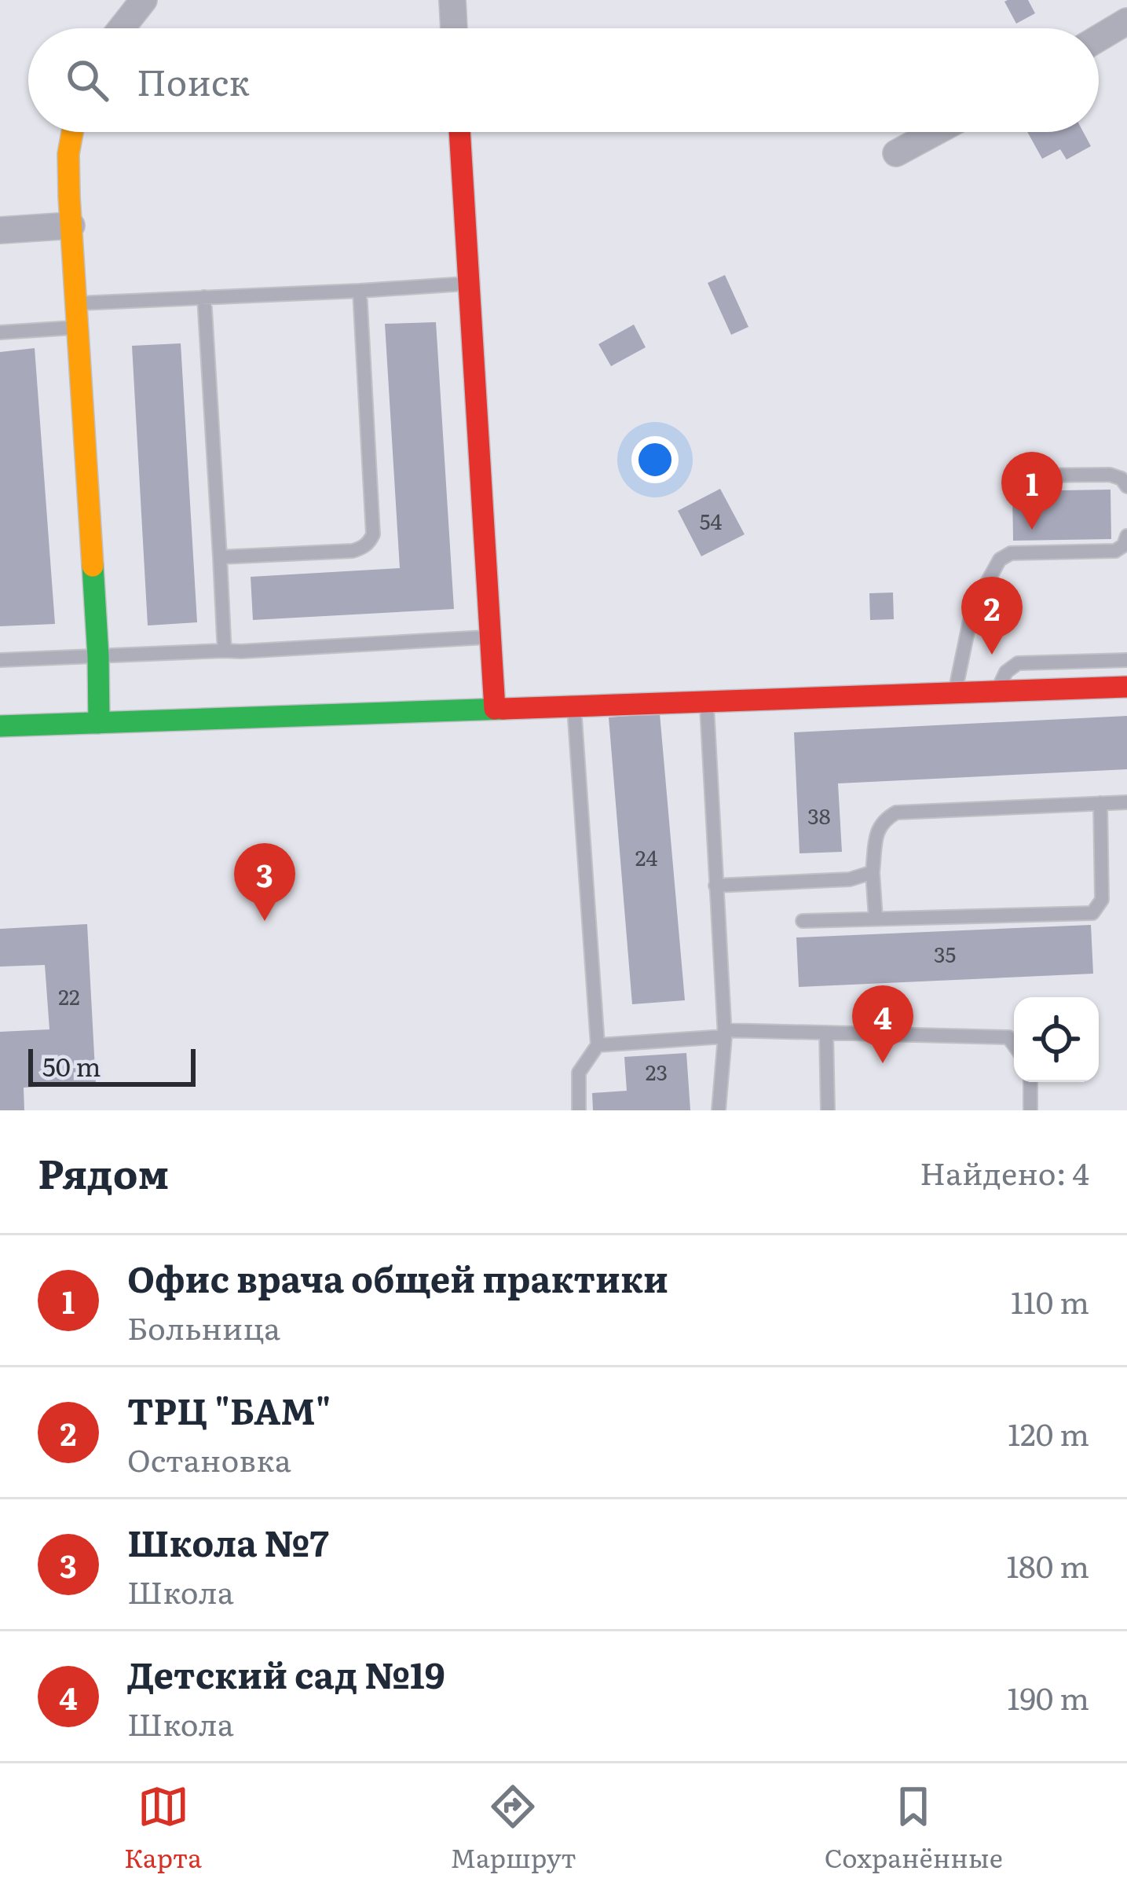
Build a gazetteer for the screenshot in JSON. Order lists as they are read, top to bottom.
{
  "house_numbers": [
    "54",
    "38",
    "24",
    "35",
    "22",
    "23"
  ],
  "scale_bar": "50 m",
  "page": {
    "search": "Поиск",
    "pins": [
      "1",
      "2",
      "3",
      "4"
    ],
    "scale": "50 m",
    "heading": ["Рядом", "Найдено: 4"],
    "list": [
      {
        "mark": "1",
        "name": "Офис врача общей практики",
        "note": "Больница",
        "value": "110 m"
      },
      {
        "mark": "2",
        "name": "ТРЦ \"БАМ\"",
        "note": "Остановка",
        "value": "120 m"
      },
      {
        "mark": "3",
        "name": "Школа №7",
        "note": "Школа",
        "value": "180 m"
      },
      {
        "mark": "4",
        "name": "Детский сад №19",
        "note": "Школа",
        "value": "190 m"
      }
    ],
    "nav": ["Карта", "Маршрут", "Сохранённые"]
  }
}
